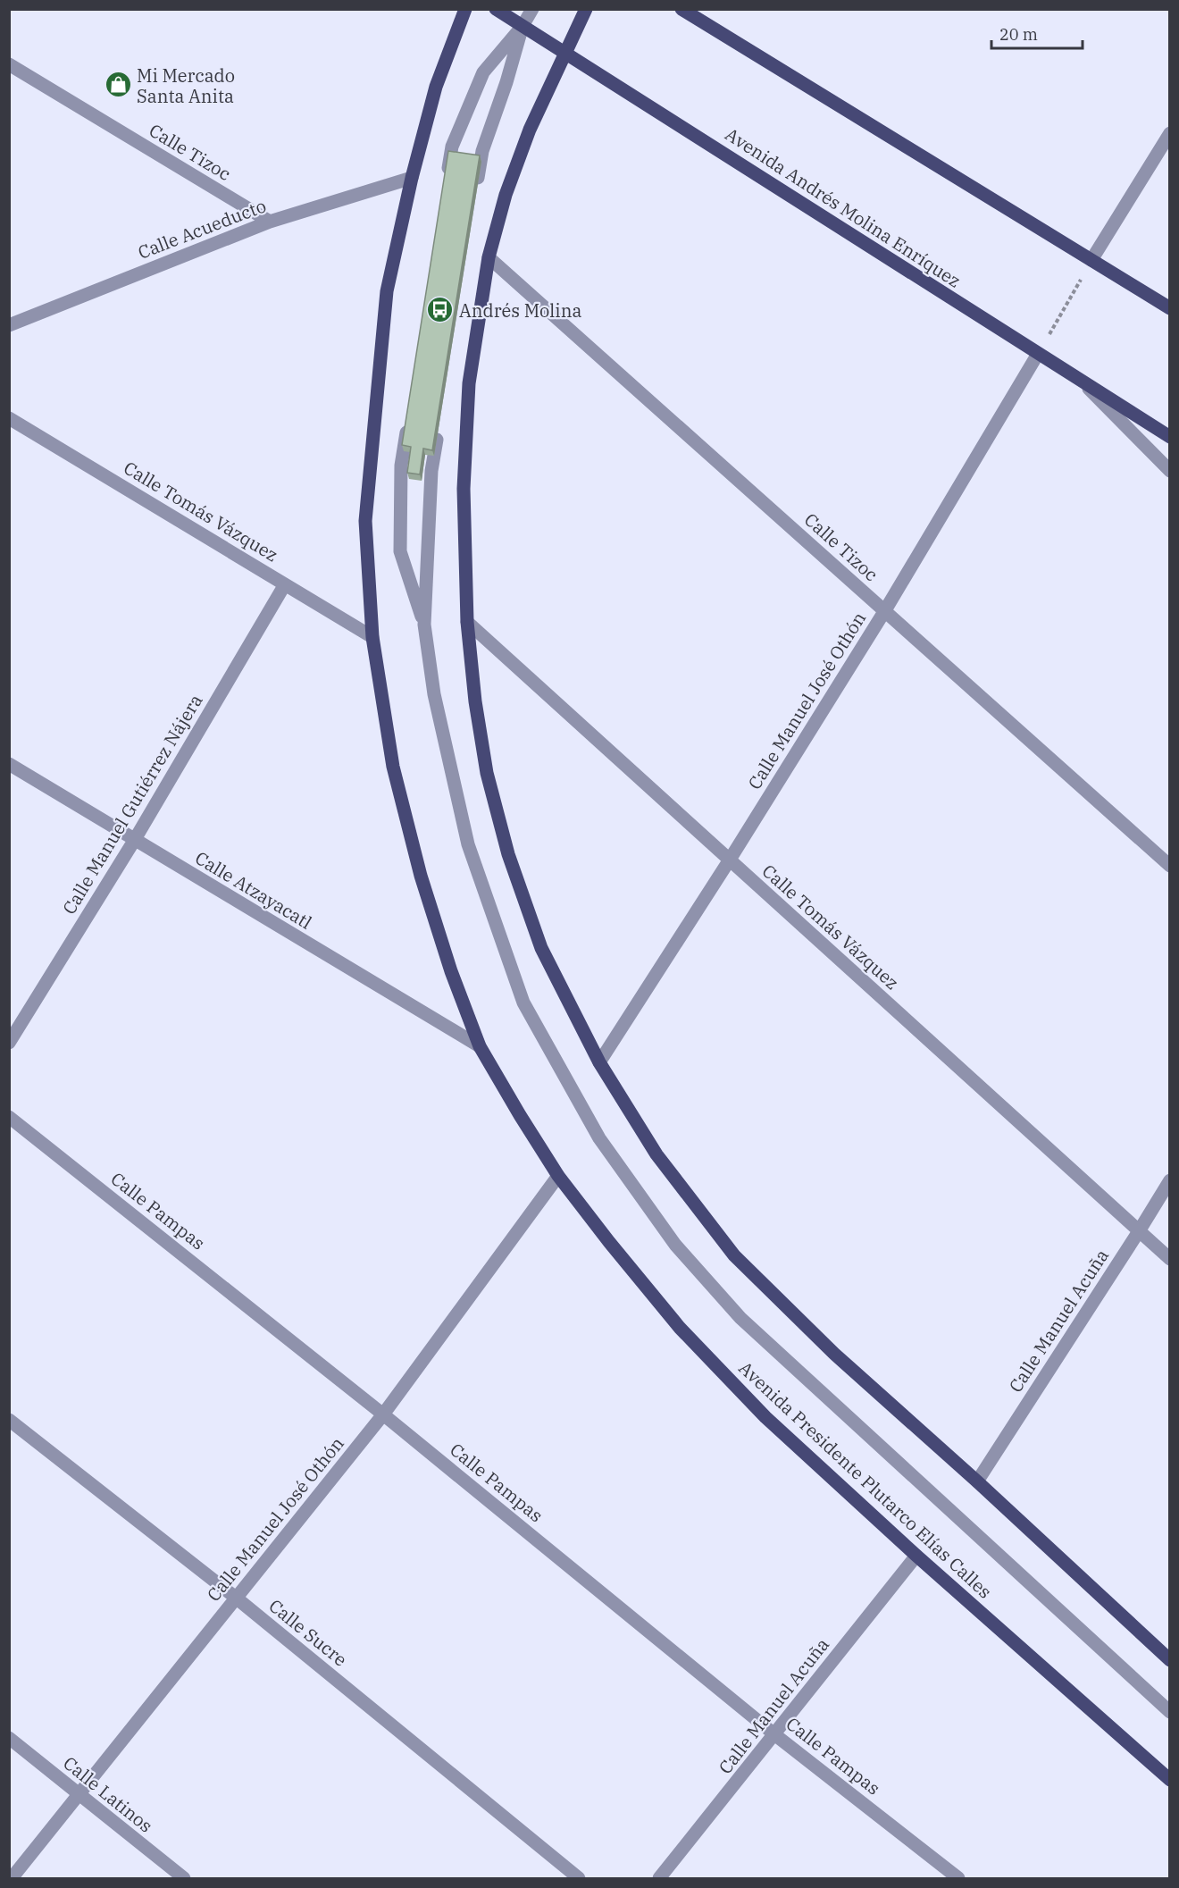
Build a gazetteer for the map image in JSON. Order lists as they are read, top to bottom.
{
  "streets": {
    "main road": ["Avenida Andrés Molina Enríquez", "Avenida Presidente Plutarco Elías Calles"],
    "street": [
      "Calle Tizoc",
      "Calle Acueducto",
      "Calle Tomás Vázquez",
      "Calle Manuel José Othón",
      "Calle Manuel Gutiérrez Nájera",
      "Calle Atzayacatl",
      "Calle Pampas",
      "Calle Manuel Acuña",
      "Calle Sucre",
      "Calle Latinos"
    ]
  },
  "crossings": [
    ["Calle Tizoc", "Calle Acueducto"],
    ["Calle Tizoc", "Calle Manuel José Othón"],
    ["Avenida Andrés Molina Enríquez", "Calle Manuel José Othón"],
    ["Calle Acueducto", "Avenida Presidente Plutarco Elías Calles"],
    ["Calle Tomás Vázquez", "Calle Manuel José Othón"],
    ["Calle Tomás Vázquez", "Calle Manuel Gutiérrez Nájera"],
    ["Calle Tomás Vázquez", "Calle Manuel Acuña"],
    ["Calle Tomás Vázquez", "Avenida Presidente Plutarco Elías Calles"],
    ["Calle Manuel José Othón", "Calle Pampas"],
    ["Calle Manuel José Othón", "Avenida Presidente Plutarco Elías Calles"],
    ["Calle Manuel José Othón", "Calle Sucre"],
    ["Calle Manuel José Othón", "Calle Latinos"],
    ["Calle Manuel Gutiérrez Nájera", "Calle Atzayacatl"],
    ["Calle Atzayacatl", "Avenida Presidente Plutarco Elías Calles"],
    ["Calle Pampas", "Calle Manuel Acuña"],
    ["Calle Manuel Acuña", "Avenida Presidente Plutarco Elías Calles"]
  ],
  "places": {
    "shop": ["Mi Mercado Santa Anita"],
    "bus stop": ["Andrés Molina"]
  },
  "scale_bar": "20 m"
}
